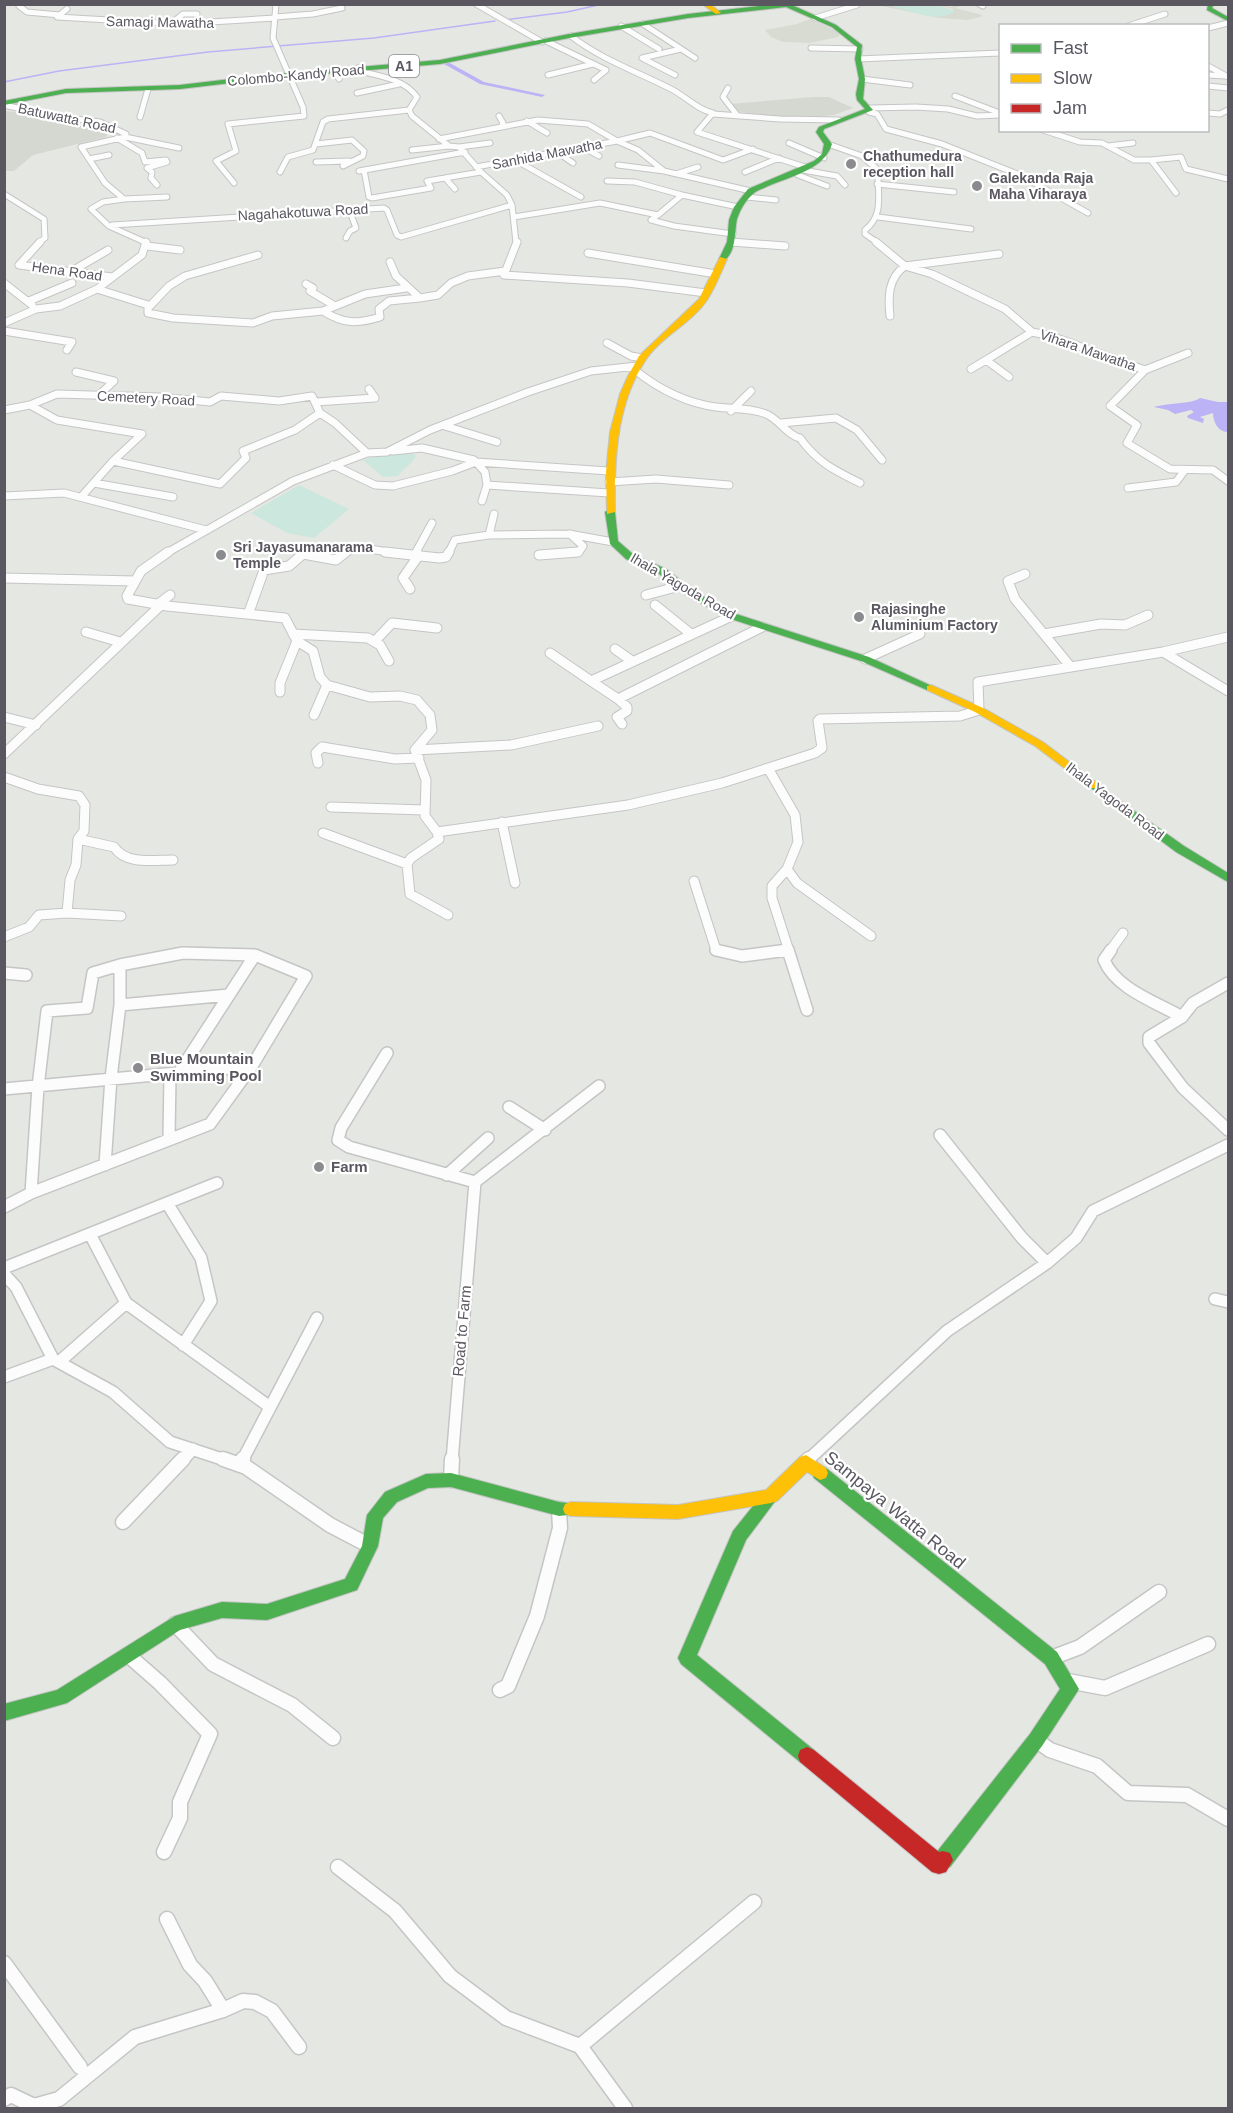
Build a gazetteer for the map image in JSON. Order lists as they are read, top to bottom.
{
  "streets": {
    "main road": [
      "A1",
      "Colombo-Kandy Road",
      "Ihala Yagoda Road",
      "Sampaya Watta Road"
    ],
    "street": [
      "Samagi Mawatha",
      "Batuwatta Road",
      "Sanhida Mawatha",
      "Nagahakotuwa Road",
      "Hena Road",
      "Vihara Mawatha",
      "Cemetery Road",
      "Road to Farm"
    ]
  },
  "crossings": [
    ["Colombo-Kandy Road", "Batuwatta Road"]
  ],
  "places": [
    "Chathumedura reception hall",
    "Galekanda Raja Maha Viharaya",
    "Sri Jayasumanarama Temple",
    "Rajasinghe Aluminium Factory",
    "Blue Mountain Swimming Pool",
    "Farm"
  ],
  "legend": ["Fast", "Slow", "Jam"]
}
